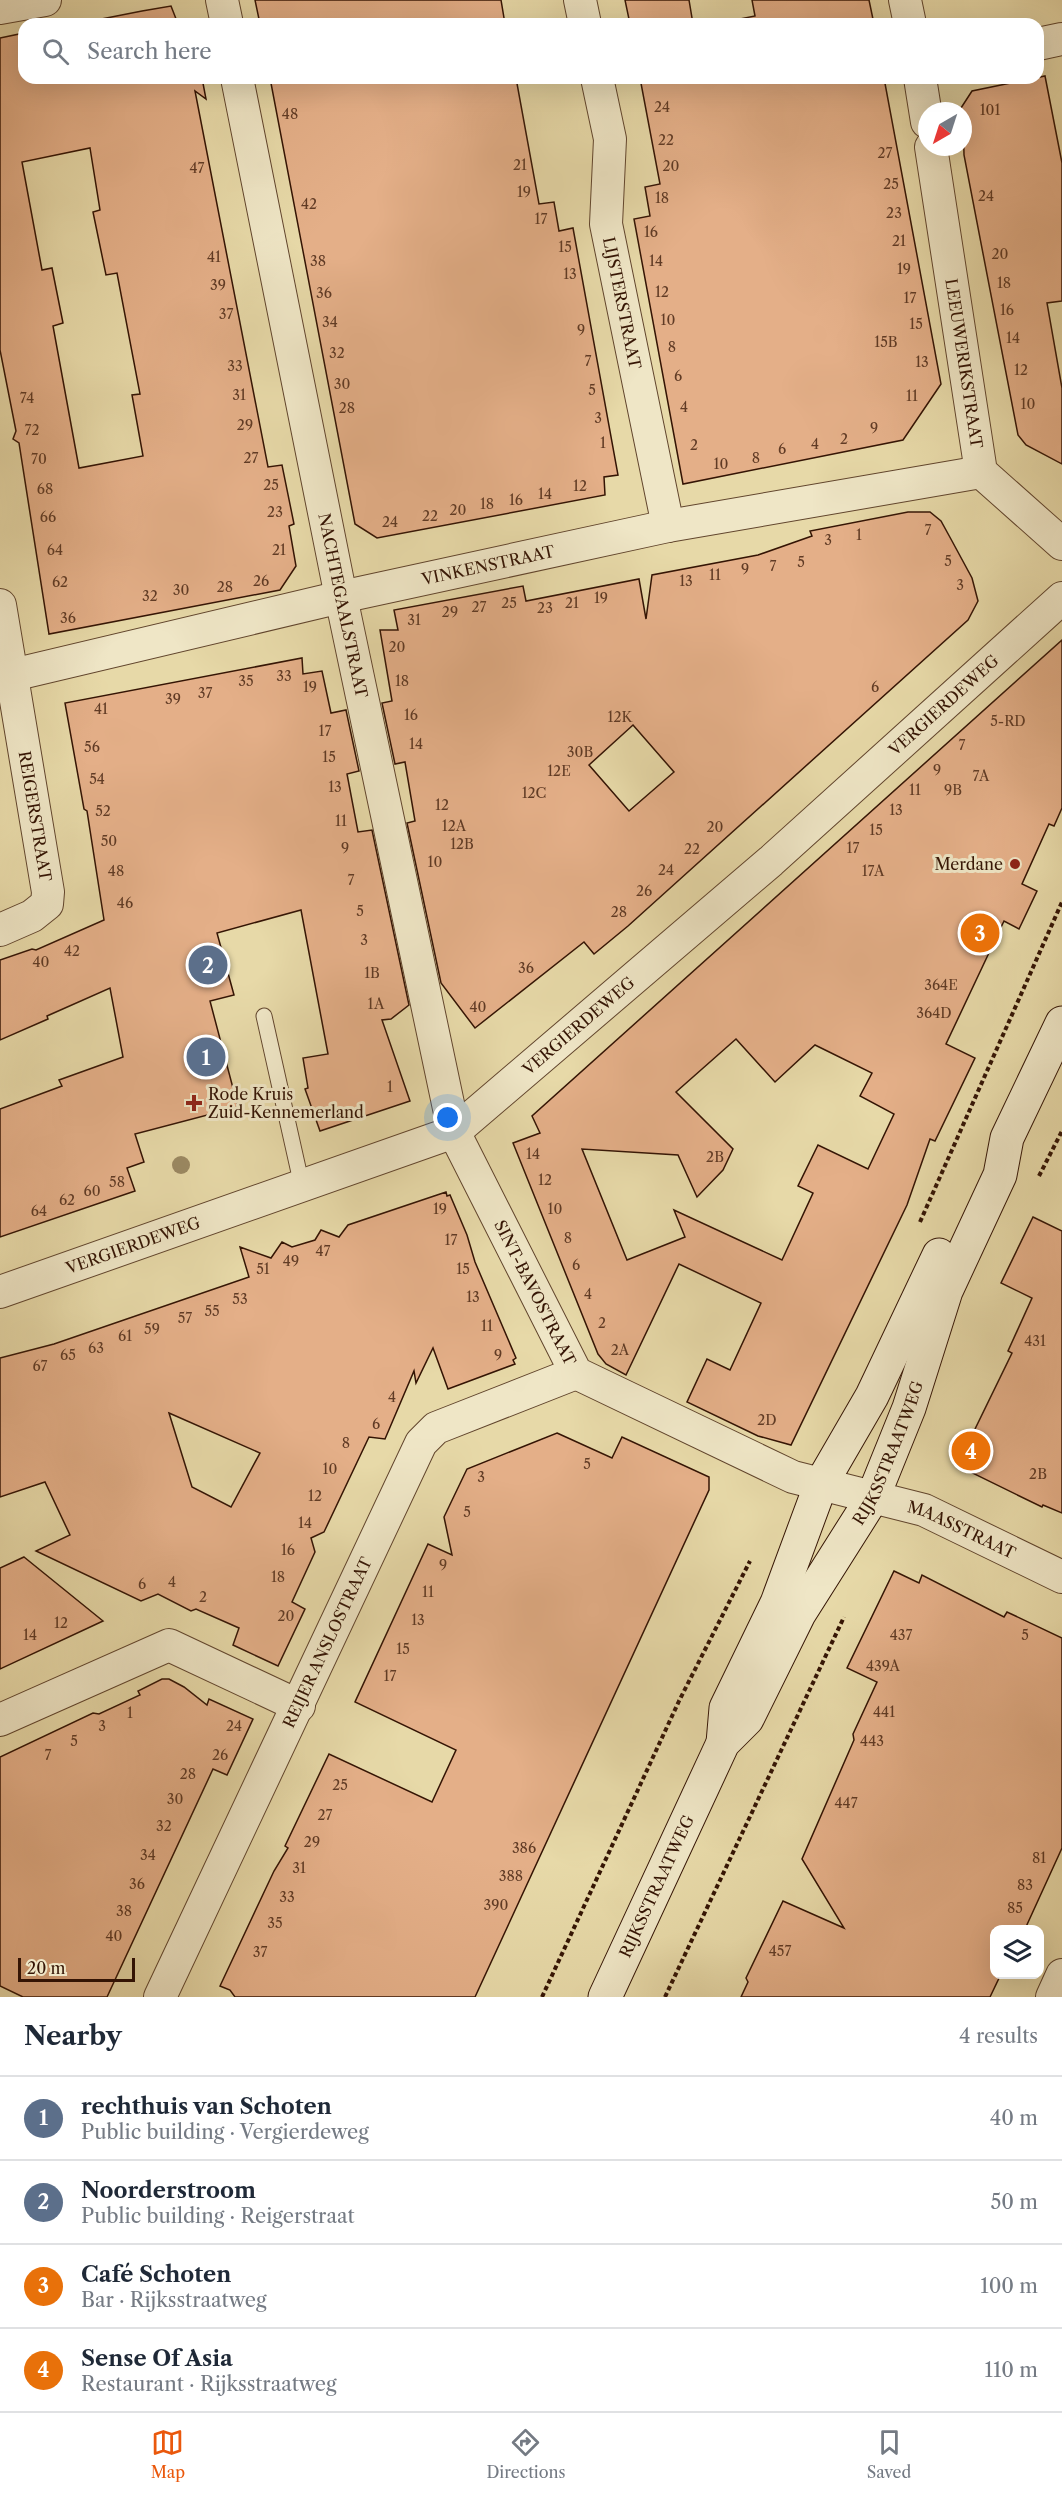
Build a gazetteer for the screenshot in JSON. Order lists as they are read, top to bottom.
{
  "streets": {
    "main road": ["RIJKSSTRAATWEG"],
    "street": [
      "LIJSTERSTRAAT",
      "LEEUWERIKSTRAAT",
      "VINKENSTRAAT",
      "NACHTEGAALSTRAAT",
      "VERGIERDEWEG",
      "REIGERSTRAAT",
      "SINT-BAVOSTRAAT",
      "MAASSTRAAT",
      "REIJER ANSLOSTRAAT"
    ]
  },
  "crossings": [
    ["LIJSTERSTRAAT", "VINKENSTRAAT"],
    ["LEEUWERIKSTRAAT", "VINKENSTRAAT"],
    ["VINKENSTRAAT", "NACHTEGAALSTRAAT"],
    ["VINKENSTRAAT", "REIGERSTRAAT"],
    ["NACHTEGAALSTRAAT", "VERGIERDEWEG"],
    ["NACHTEGAALSTRAAT", "SINT-BAVOSTRAAT"],
    ["VERGIERDEWEG", "SINT-BAVOSTRAAT"],
    ["SINT-BAVOSTRAAT", "RIJKSSTRAATWEG"],
    ["SINT-BAVOSTRAAT", "MAASSTRAAT"],
    ["SINT-BAVOSTRAAT", "REIJER ANSLOSTRAAT"],
    ["RIJKSSTRAATWEG", "MAASSTRAAT"]
  ],
  "places": {
    "other": ["Merdane"],
    "health": ["Rode Kruis Zuid-Kennemerland"]
  },
  "house_numbers": [
    "24",
    "101",
    "48",
    "22",
    "27",
    "21",
    "20",
    "47",
    "25",
    "19",
    "24",
    "18",
    "42",
    "23",
    "17",
    "16",
    "21",
    "15",
    "20",
    "41",
    "38",
    "14",
    "19",
    "13",
    "18",
    "39",
    "12",
    "36",
    "17",
    "16",
    "37",
    "10",
    "34",
    "15",
    "9",
    "14",
    "15B",
    "8",
    "32",
    "7",
    "13",
    "33",
    "12",
    "6",
    "30",
    "5",
    "31",
    "11",
    "74",
    "10",
    "4",
    "28",
    "3",
    "29",
    "9",
    "72",
    "2",
    "1",
    "4",
    "2",
    "6",
    "27",
    "8",
    "70",
    "10",
    "25",
    "12",
    "68",
    "14",
    "16",
    "18",
    "20",
    "23",
    "22",
    "66",
    "24",
    "7",
    "1",
    "3",
    "64",
    "21",
    "5",
    "5",
    "7",
    "9",
    "11",
    "26",
    "13",
    "62",
    "3",
    "28",
    "30",
    "32",
    "19",
    "25",
    "21",
    "27",
    "23",
    "29",
    "36",
    "31",
    "20",
    "33",
    "35",
    "18",
    "19",
    "6",
    "37",
    "39",
    "41",
    "16",
    "12K",
    "5-RD",
    "17",
    "14",
    "7",
    "56",
    "30B",
    "15",
    "9",
    "12E",
    "7A",
    "54",
    "13",
    "11",
    "9B",
    "12C",
    "12",
    "13",
    "52",
    "11",
    "12A",
    "20",
    "15",
    "50",
    "12B",
    "9",
    "17",
    "22",
    "10",
    "24",
    "48",
    "17A",
    "7",
    "26",
    "46",
    "5",
    "28",
    "3",
    "42",
    "40",
    "36",
    "1B",
    "364E",
    "1A",
    "40",
    "364D",
    "1",
    "14",
    "2B",
    "12",
    "58",
    "60",
    "62",
    "19",
    "10",
    "64",
    "8",
    "17",
    "47",
    "49",
    "6",
    "51",
    "15",
    "4",
    "13",
    "53",
    "55",
    "57",
    "2",
    "11",
    "59",
    "61",
    "431",
    "63",
    "2A",
    "65",
    "9",
    "67",
    "4",
    "2D",
    "6",
    "8",
    "5",
    "10",
    "2B",
    "3",
    "12",
    "5",
    "14",
    "16",
    "9",
    "18",
    "4",
    "6",
    "11",
    "2",
    "20",
    "13",
    "12",
    "14",
    "437",
    "5",
    "15",
    "439A",
    "17",
    "441",
    "1",
    "3",
    "24",
    "5",
    "443",
    "7",
    "26",
    "28",
    "25",
    "30",
    "447",
    "27",
    "32",
    "29",
    "386",
    "34",
    "81",
    "31",
    "388",
    "36",
    "83",
    "33",
    "390",
    "85",
    "38",
    "35",
    "40",
    "457",
    "37"
  ],
  "scale_bar": "20 m",
  "north": "bottom left",
  "page": {
    "search": "Search here",
    "pins": [
      "3",
      "2",
      "1",
      "4"
    ],
    "scale": "20 m",
    "heading": ["Nearby", "4 results"],
    "list": [
      {
        "mark": "1",
        "name": "rechthuis van Schoten",
        "note": "Public building · Vergierdeweg",
        "value": "40 m"
      },
      {
        "mark": "2",
        "name": "Noorderstroom",
        "note": "Public building · Reigerstraat",
        "value": "50 m"
      },
      {
        "mark": "3",
        "name": "Café Schoten",
        "note": "Bar · Rijksstraatweg",
        "value": "100 m"
      },
      {
        "mark": "4",
        "name": "Sense Of Asia",
        "note": "Restaurant · Rijksstraatweg",
        "value": "110 m"
      }
    ],
    "nav": ["Map", "Directions", "Saved"]
  }
}
